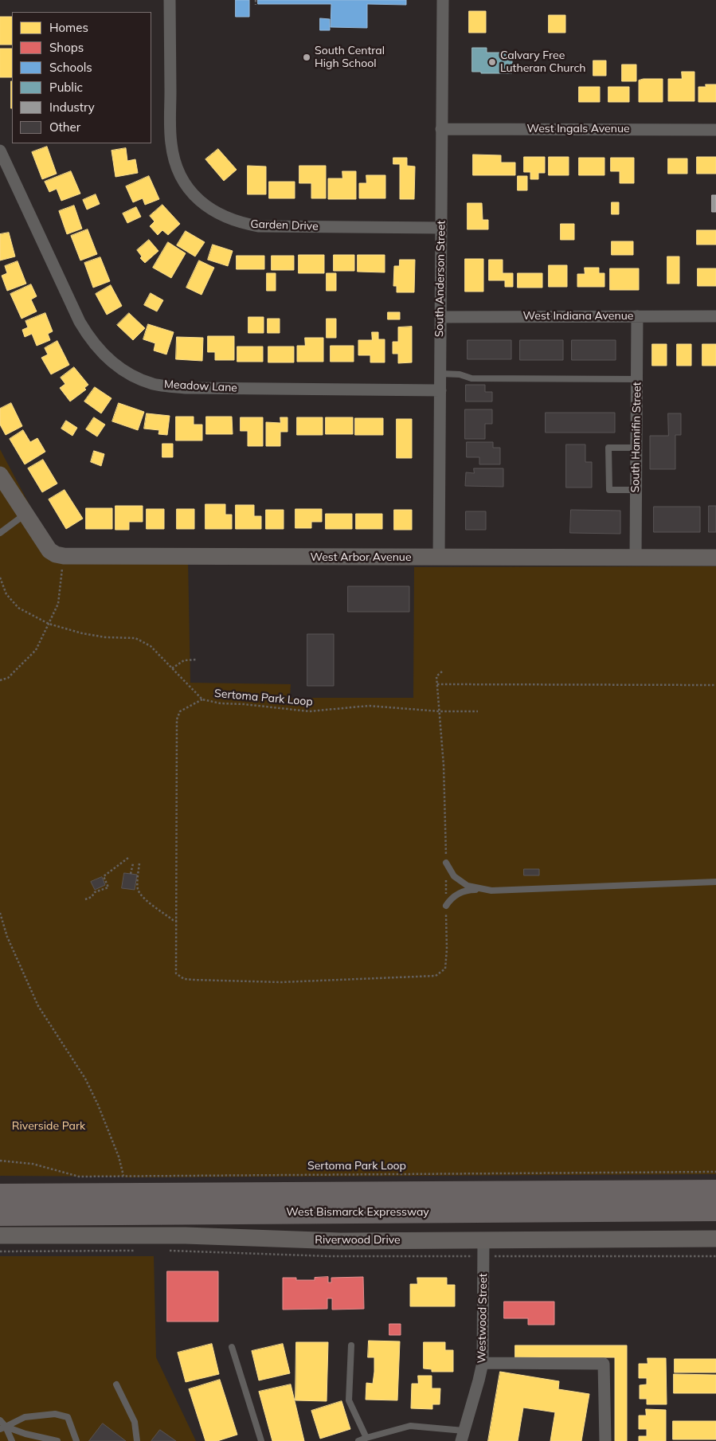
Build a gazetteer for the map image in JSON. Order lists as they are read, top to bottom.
{
  "streets": {
    "highway": ["West Bismarck Expressway"],
    "main road": ["West Arbor Avenue", "Riverwood Drive"],
    "street": [
      "West Ingals Avenue",
      "Garden Drive",
      "South Anderson Street",
      "West Indiana Avenue",
      "Meadow Lane",
      "South Hannifin Street",
      "Westwood Street"
    ],
    "path": ["Sertoma Park Loop"]
  },
  "crossings": [
    ["West Ingals Avenue", "South Anderson Street"],
    ["Garden Drive", "South Anderson Street"],
    ["South Anderson Street", "West Indiana Avenue"],
    ["South Anderson Street", "Meadow Lane"],
    ["South Anderson Street", "West Arbor Avenue"],
    ["West Indiana Avenue", "South Hannifin Street"],
    ["South Hannifin Street", "West Arbor Avenue"],
    ["Riverwood Drive", "Westwood Street"]
  ],
  "parks": ["Riverside Park"],
  "places": ["South Central High School", "Calvary Free Lutheran Church"],
  "legend": [
    "Homes",
    "Shops",
    "Schools",
    "Public",
    "Industry",
    "Other"
  ]
}
